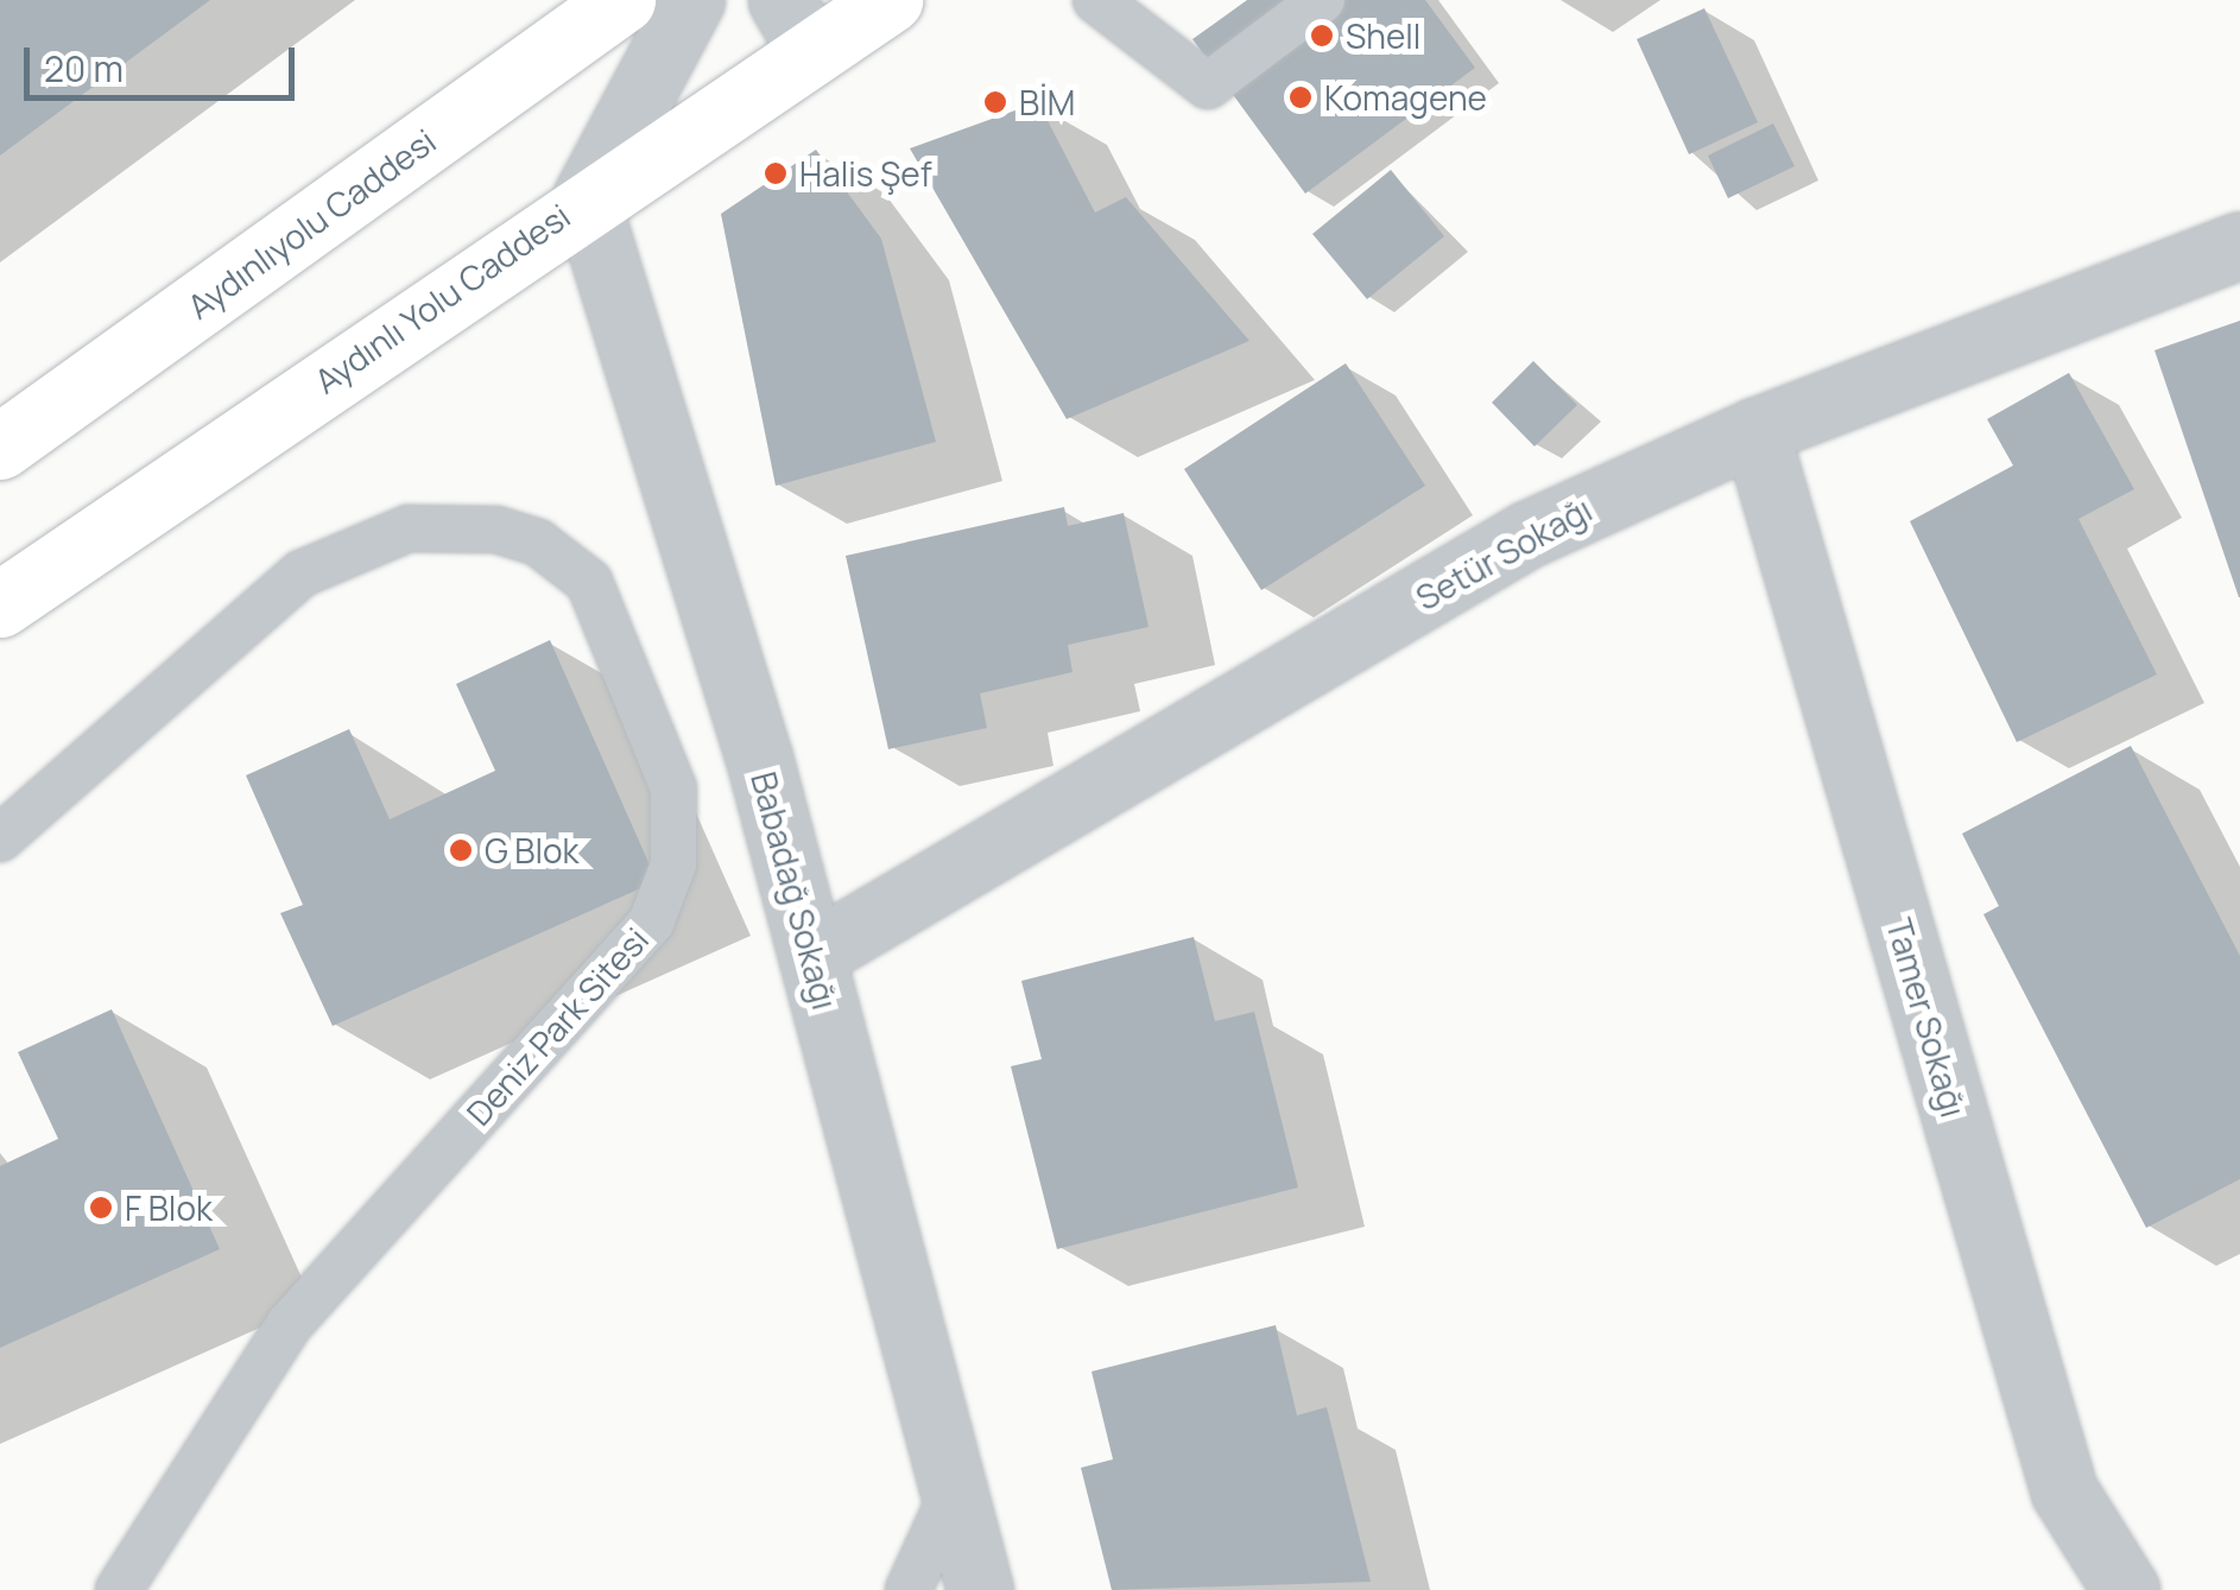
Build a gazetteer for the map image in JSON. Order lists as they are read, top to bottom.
{
  "streets": {
    "main road": ["Aydınlıyolu Caddesi", "Aydınlı Yolu Caddesi"],
    "street": ["Setür Sokağı", "Babadağ Sokağı", "Tamer Sokağı"],
    "lane": ["Deniz Park Sitesi"]
  },
  "crossings": [
    ["Aydınlı Yolu Caddesi", "Babadağ Sokağı"],
    ["Setür Sokağı", "Babadağ Sokağı"],
    ["Setür Sokağı", "Tamer Sokağı"]
  ],
  "places": [
    "Shell",
    "Komagene",
    "BİM",
    "Halis Şef",
    "G Blok",
    "F Blok"
  ],
  "scale_bar": "20 m"
}
